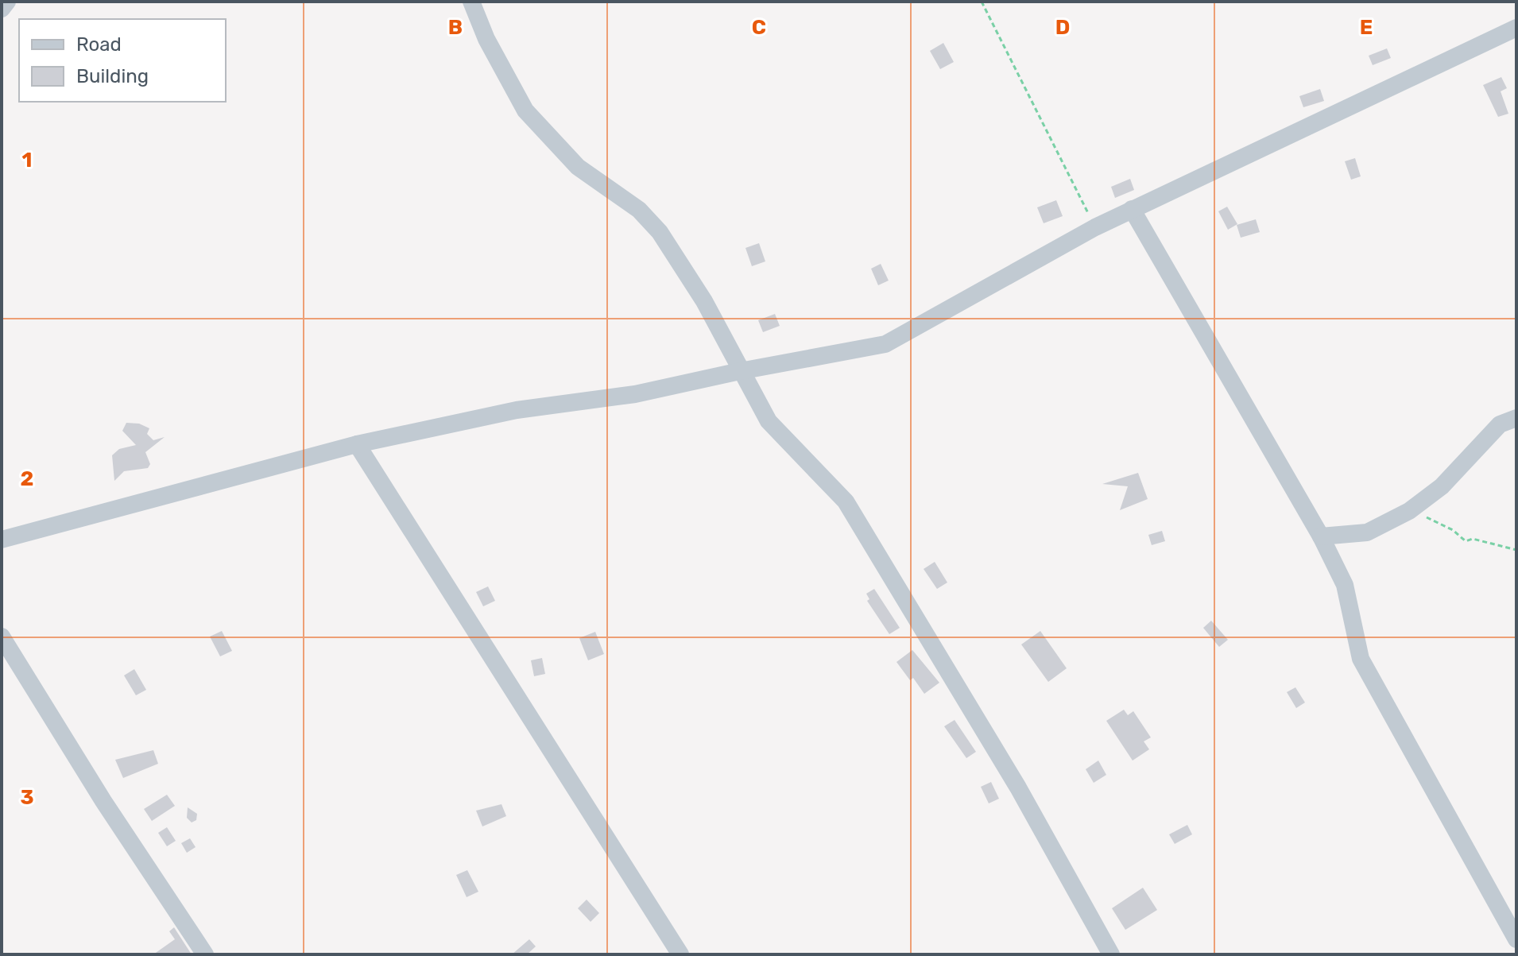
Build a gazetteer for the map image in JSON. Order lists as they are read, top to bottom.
{
  "legend": ["Road", "Building"],
  "grid": {
    "columns": [
      "B",
      "C",
      "D",
      "E"
    ],
    "rows": ["1", "2", "3"]
  }
}
